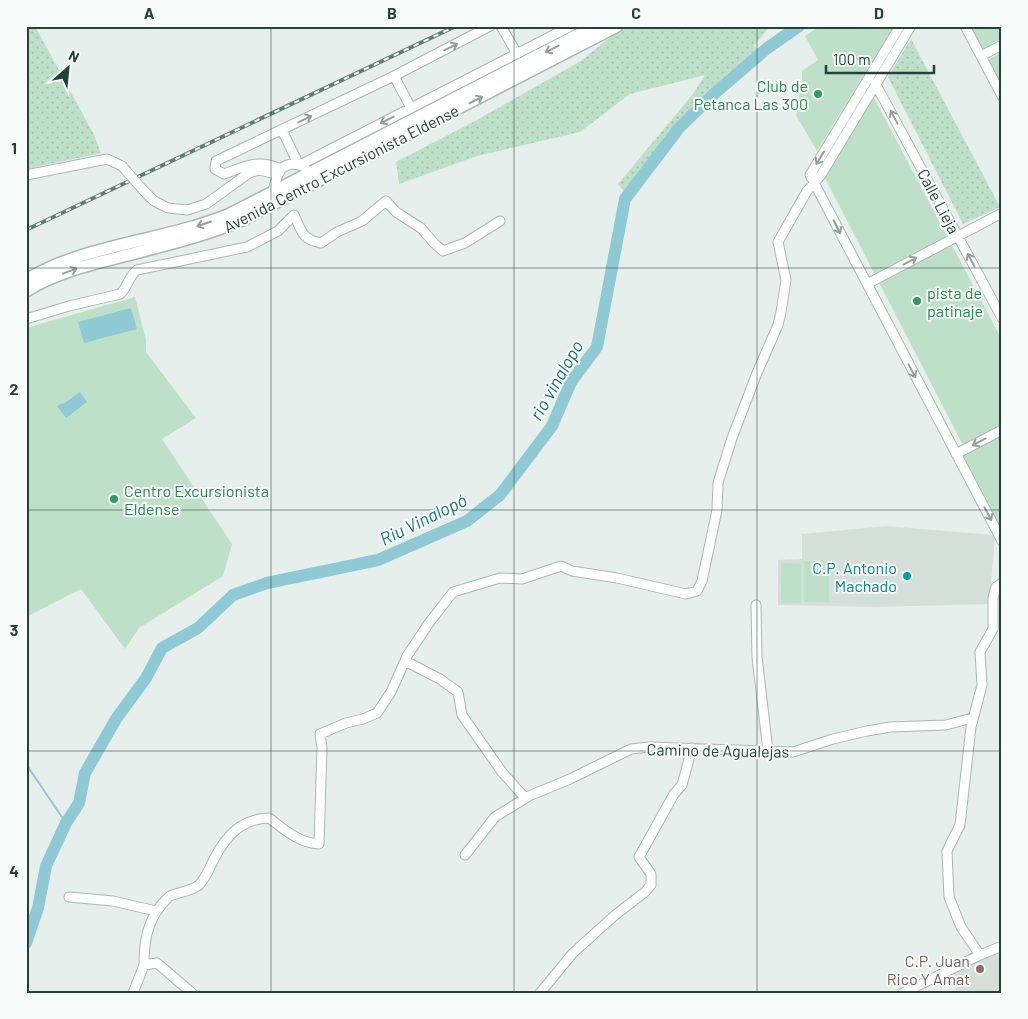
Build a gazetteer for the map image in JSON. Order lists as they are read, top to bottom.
{
  "streets": {
    "street": ["Avenida Centro Excursionista Eldense", "Calle Lieja", "Camino de Agualejas"]
  },
  "one_way": ["Calle Lieja"],
  "water": ["rio vinalopo", "Riu Vinalopó"],
  "places": [
    "Club de Petanca Las 300",
    "pista de patinaje",
    "Centro Excursionista Eldense",
    "C.P. Antonio Machado",
    "C.P. Juan Rico Y Amat"
  ],
  "scale_bar": "100 m",
  "north": "top right",
  "grid": {
    "columns": [
      "A",
      "B",
      "C",
      "D"
    ],
    "rows": [
      "1",
      "2",
      "3",
      "4"
    ]
  }
}
